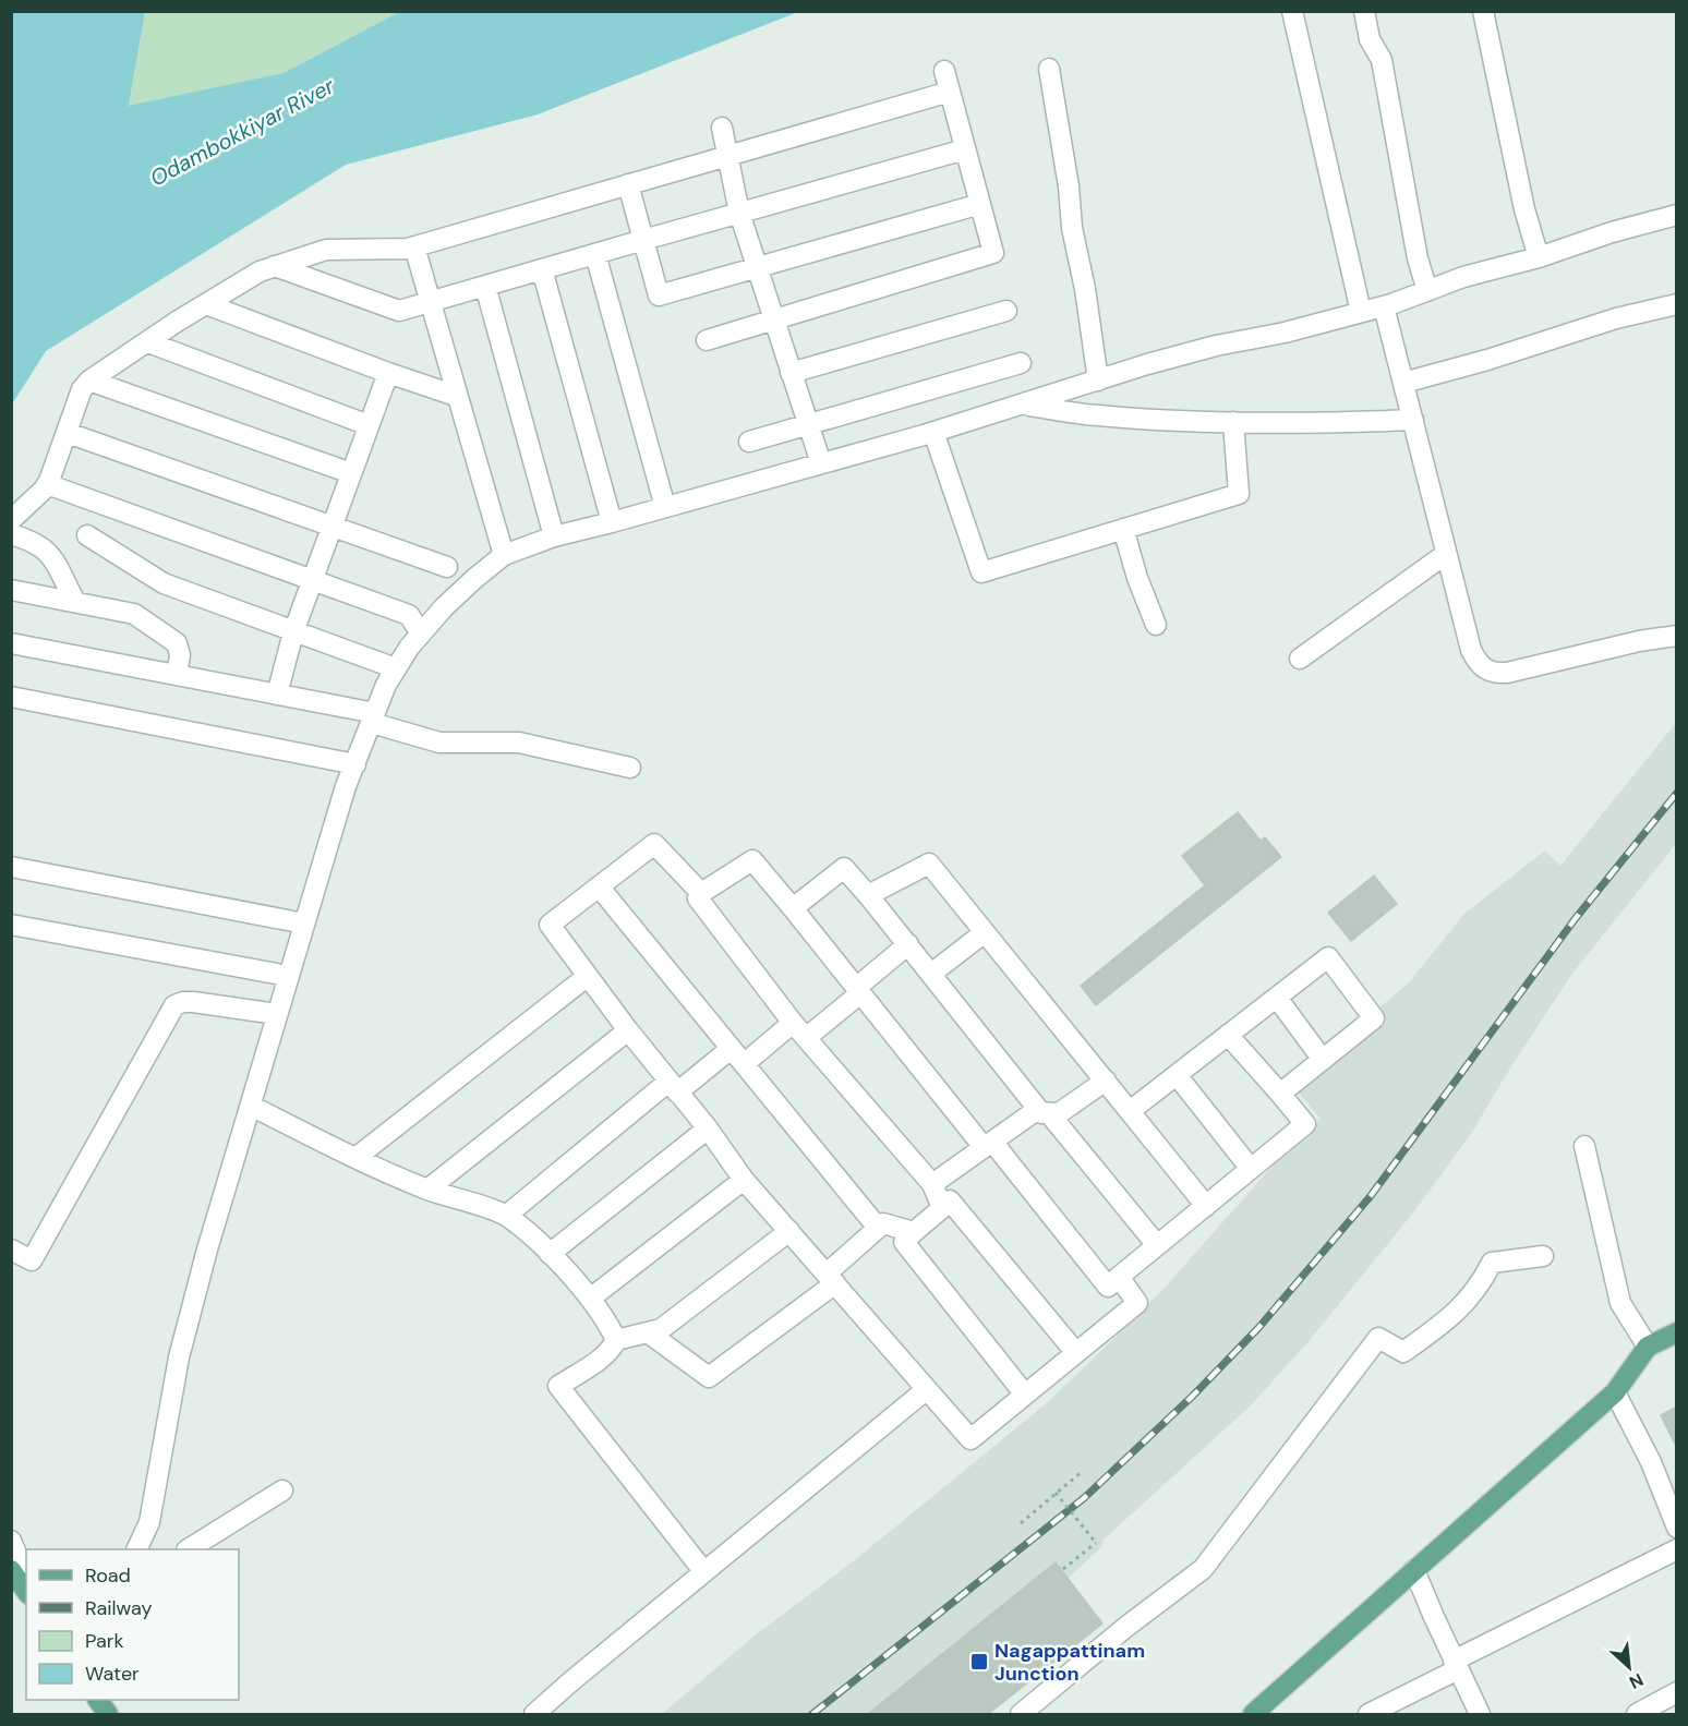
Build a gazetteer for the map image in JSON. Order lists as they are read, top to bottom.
{
  "water": ["Odambokkiyar River"],
  "places": {
    "transit": ["Nagappattinam Junction"]
  },
  "legend": [
    "Road",
    "Railway",
    "Park",
    "Water"
  ],
  "north": "bottom right"
}
